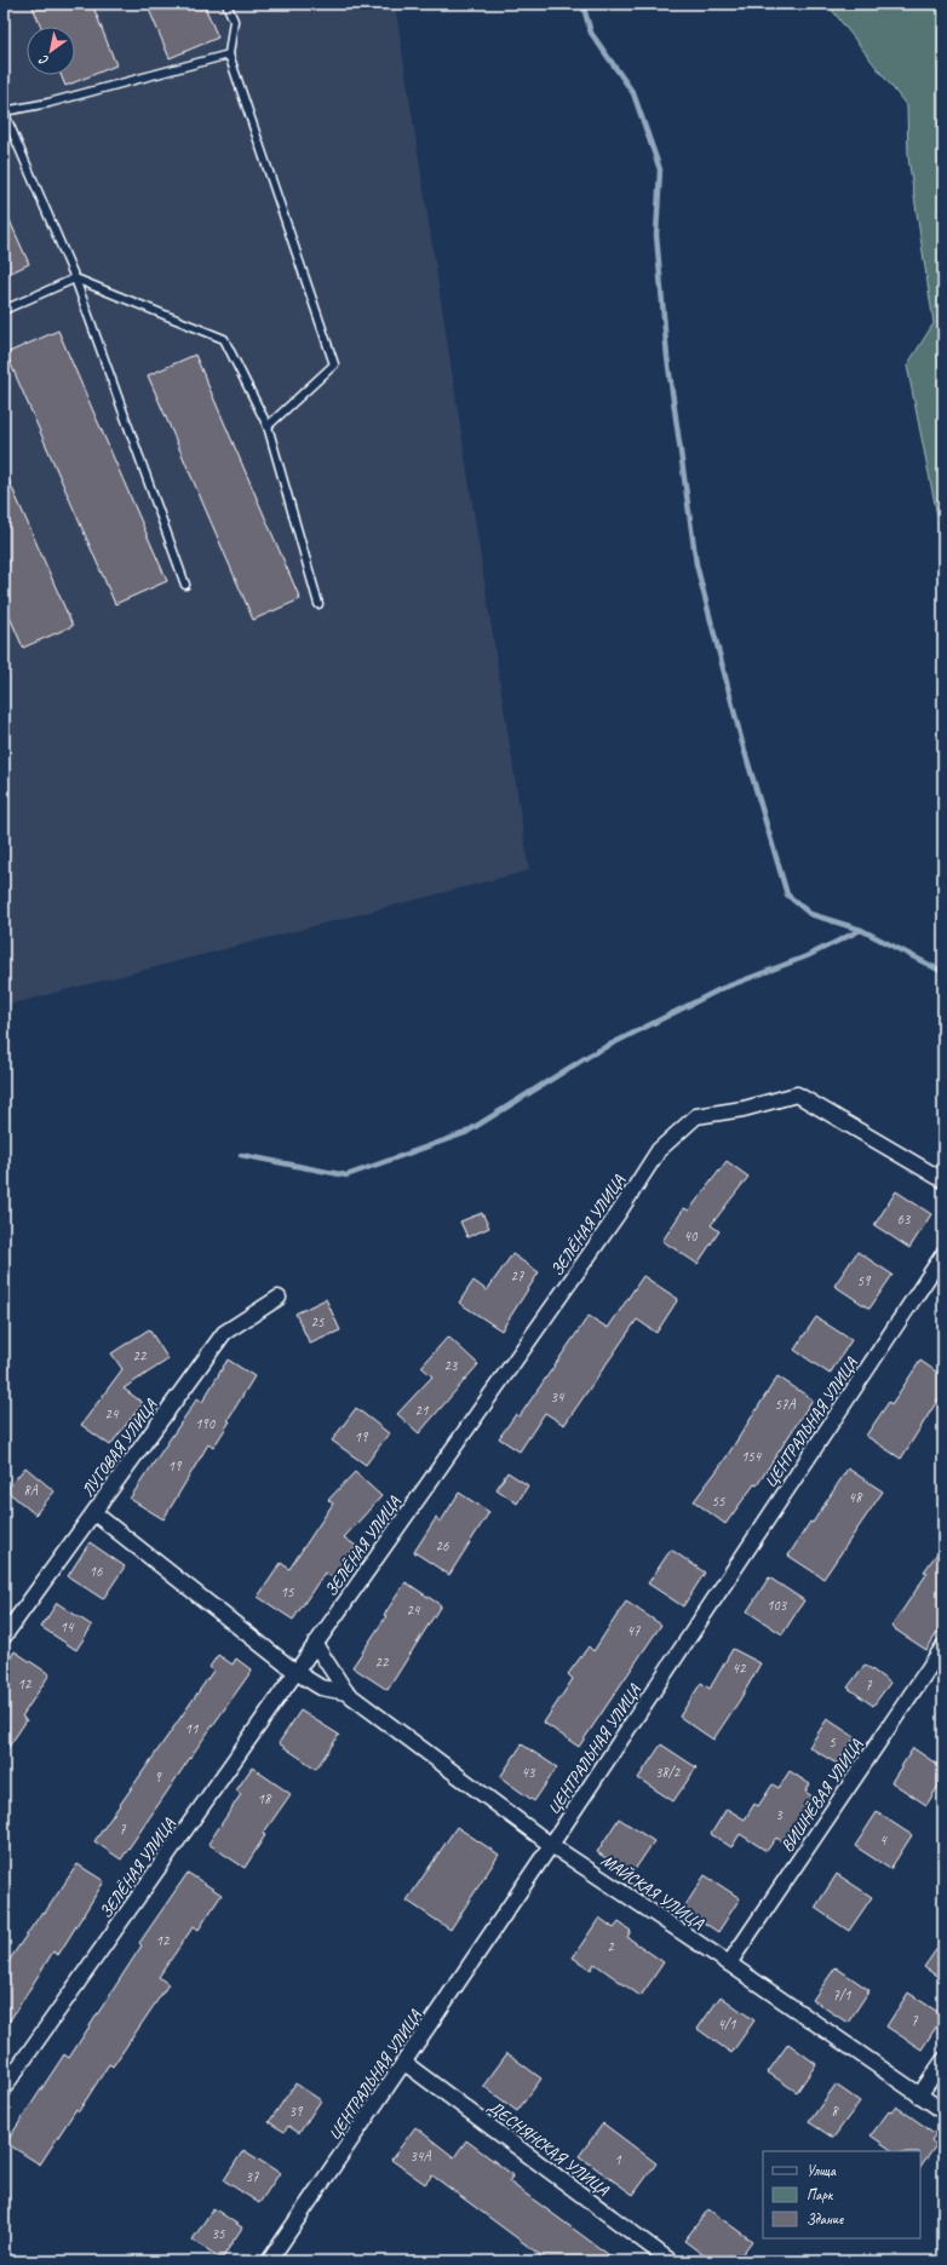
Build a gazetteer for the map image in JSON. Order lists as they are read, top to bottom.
{
  "streets": {
    "street": [
      "ЗЕЛЁНАЯ УЛИЦА",
      "ЦЕНТРАЛЬНАЯ УЛИЦА",
      "ЛУГОВАЯ УЛИЦА",
      "ВИШНЁВАЯ УЛИЦА",
      "МАЙСКАЯ УЛИЦА",
      "ДЕСНЯНСКАЯ УЛИЦА"
    ]
  },
  "crossings": [
    ["ЦЕНТРАЛЬНАЯ УЛИЦА", "МАЙСКАЯ УЛИЦА"],
    ["ЦЕНТРАЛЬНАЯ УЛИЦА", "ДЕСНЯНСКАЯ УЛИЦА"],
    ["ВИШНЁВАЯ УЛИЦА", "МАЙСКАЯ УЛИЦА"]
  ],
  "house_numbers": [
    "63",
    "40",
    "27",
    "59",
    "25",
    "22",
    "23",
    "34",
    "57А",
    "21",
    "24",
    "190",
    "19",
    "154",
    "19",
    "8А",
    "48",
    "55",
    "26",
    "16",
    "15",
    "103",
    "24",
    "14",
    "47",
    "22",
    "42",
    "12",
    "7",
    "11",
    "5",
    "43",
    "38/2",
    "9",
    "18",
    "3",
    "7",
    "4",
    "12",
    "2",
    "7/1",
    "7",
    "4/1",
    "39",
    "8",
    "34А",
    "1",
    "37",
    "35"
  ],
  "legend": ["Улица", "Парк", "Здание"],
  "north": "bottom left"
}
